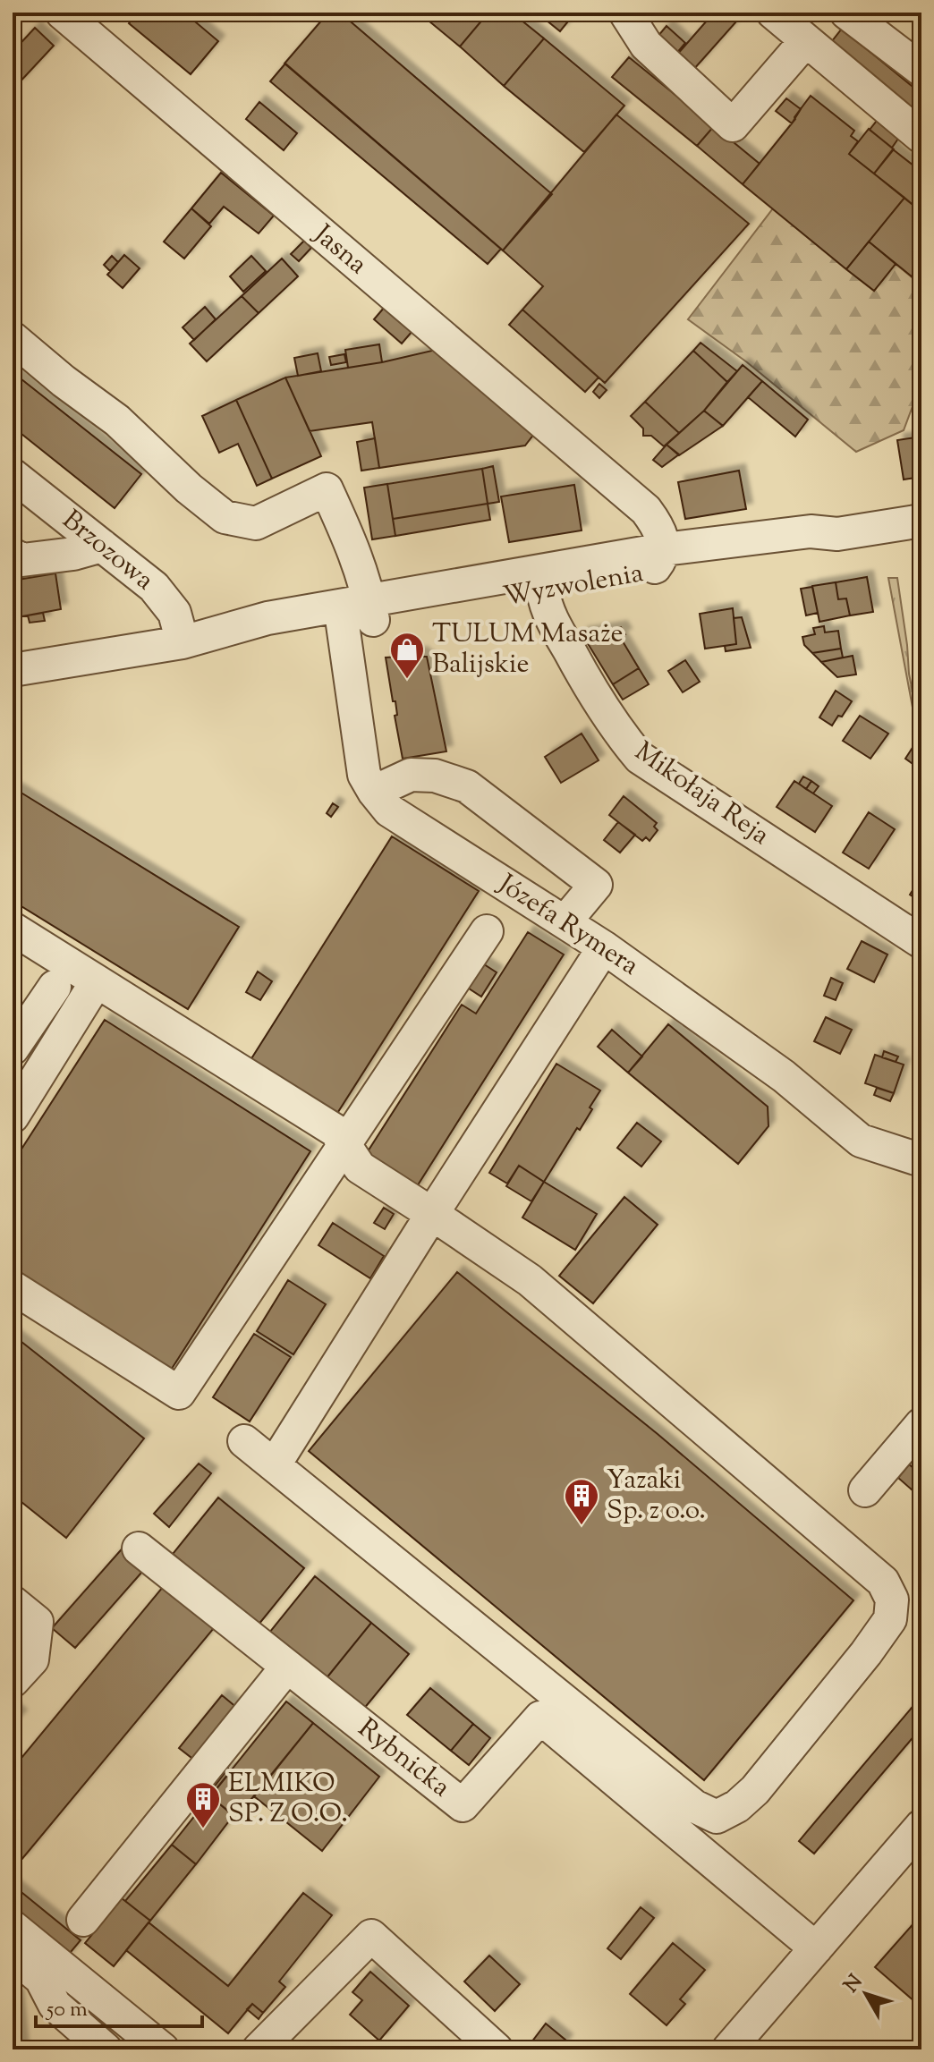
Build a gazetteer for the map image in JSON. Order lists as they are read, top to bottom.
{
  "streets": {
    "street": [
      "Jasna",
      "Brzozowa",
      "Wyzwolenia",
      "Mikołaja Reja",
      "Józefa Rymera",
      "Rybnicka"
    ]
  },
  "crossings": [
    ["Jasna", "Wyzwolenia"],
    ["Brzozowa", "Wyzwolenia"],
    ["Wyzwolenia", "Mikołaja Reja"],
    ["Wyzwolenia", "Józefa Rymera"]
  ],
  "places": {
    "shop": ["TULUM Masaże Balijskie"],
    "building": ["Yazaki Sp. z o.o.", "ELMIKO SP. Z O.O."]
  },
  "scale_bar": "50 m",
  "north": "top left"
}
